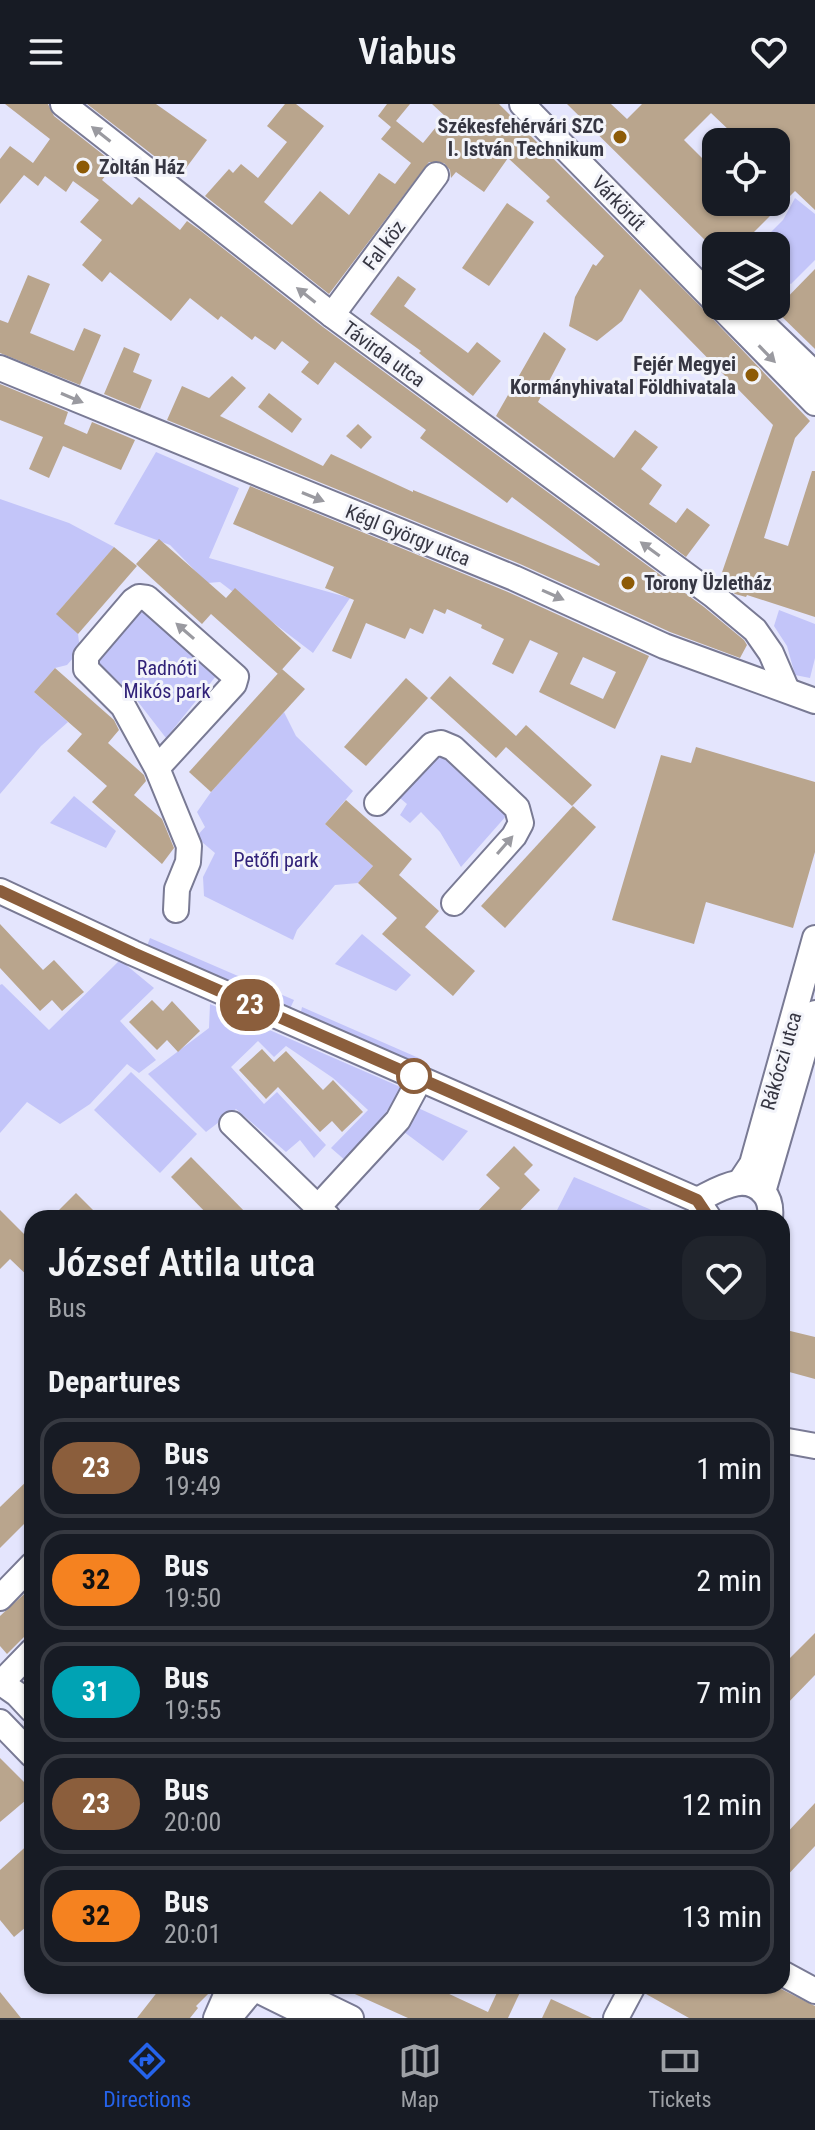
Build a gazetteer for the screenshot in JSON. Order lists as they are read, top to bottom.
{
  "streets": {
    "street": [
      "Várkörút",
      "Fal köz",
      "Távirda utca",
      "Kégl György utca",
      "Rákóczi utca"
    ]
  },
  "crossings": [
    ["Fal köz", "Távirda utca"],
    ["Távirda utca", "Kégl György utca"]
  ],
  "one_way": ["Távirda utca", "Kégl György utca"],
  "parks": ["Radnóti Mikós park", "Petőfi park"],
  "places": [
    "Székesfehérvári SZC I. István Technikum",
    "Zoltán Ház",
    "Fejér Megyei Kormányhivatal Földhivatala",
    "Torony Üzletház"
  ],
  "lines": ["bus line 23"],
  "page": {
    "header": "Viabus",
    "on_map": "23",
    "heading": [
      ["József Attila utca", "Bus"],
      "Departures"
    ],
    "list": [
      {
        "mark": "23",
        "name": "Bus",
        "note": "19:49",
        "value": "1 min"
      },
      {
        "mark": "32",
        "name": "Bus",
        "note": "19:50",
        "value": "2 min"
      },
      {
        "mark": "31",
        "name": "Bus",
        "note": "19:55",
        "value": "7 min"
      },
      {
        "mark": "23",
        "name": "Bus",
        "note": "20:00",
        "value": "12 min"
      },
      {
        "mark": "32",
        "name": "Bus",
        "note": "20:01",
        "value": "13 min"
      }
    ],
    "tabs": ["Directions", "Map", "Tickets"]
  }
}
